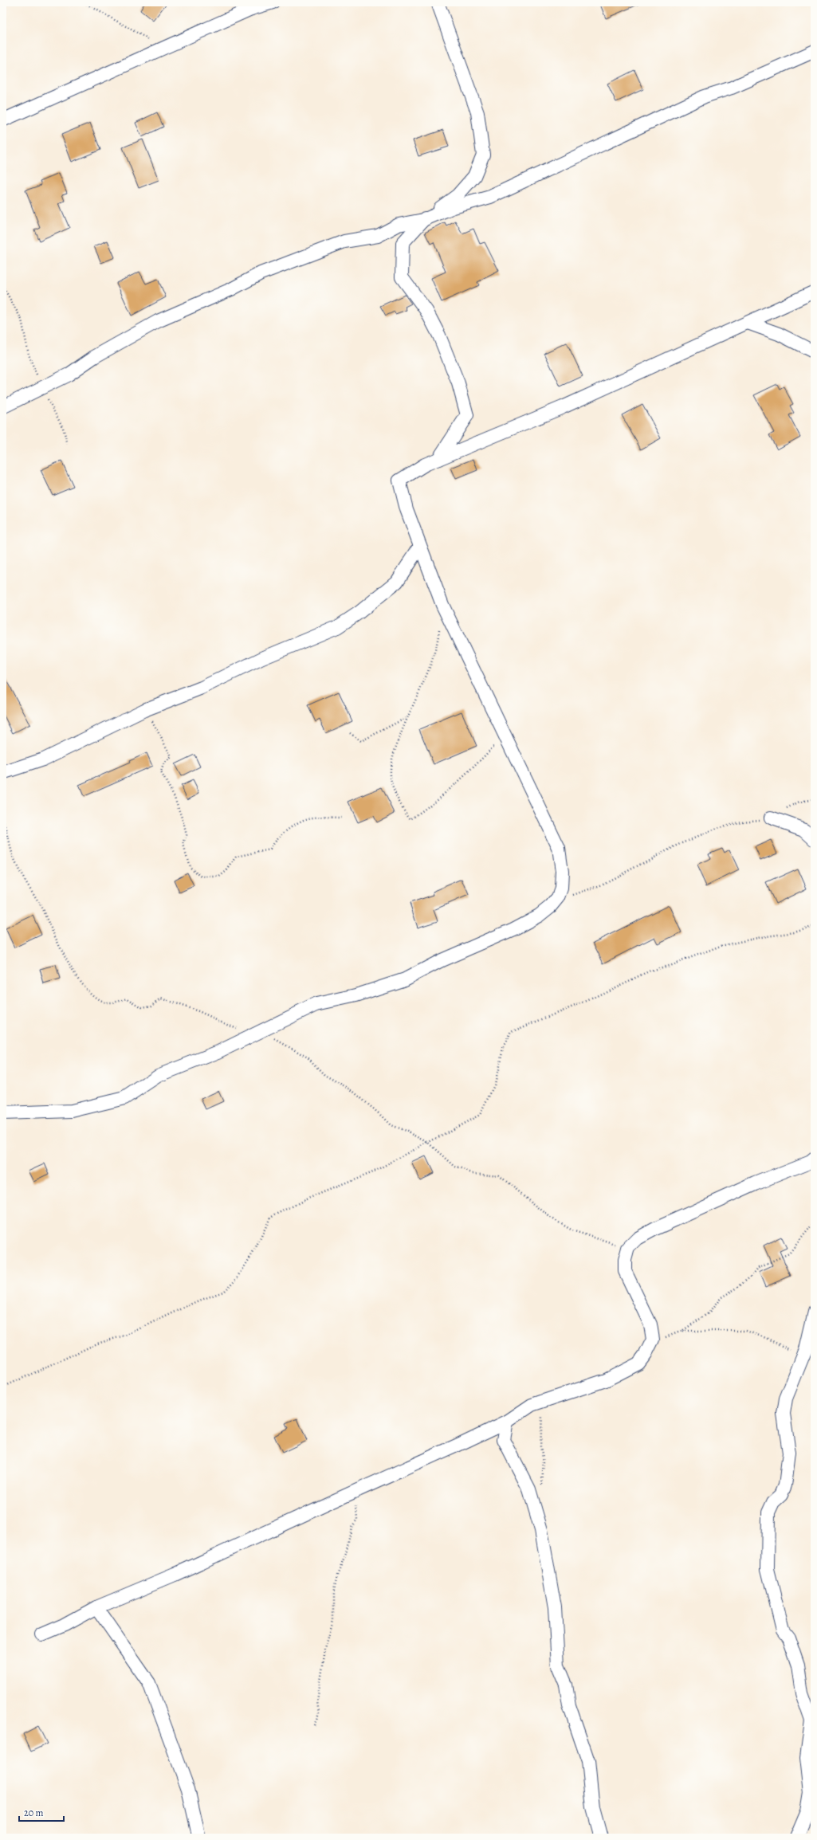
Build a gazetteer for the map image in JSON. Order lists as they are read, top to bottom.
{
  "scale_bar": "20 m"
}
